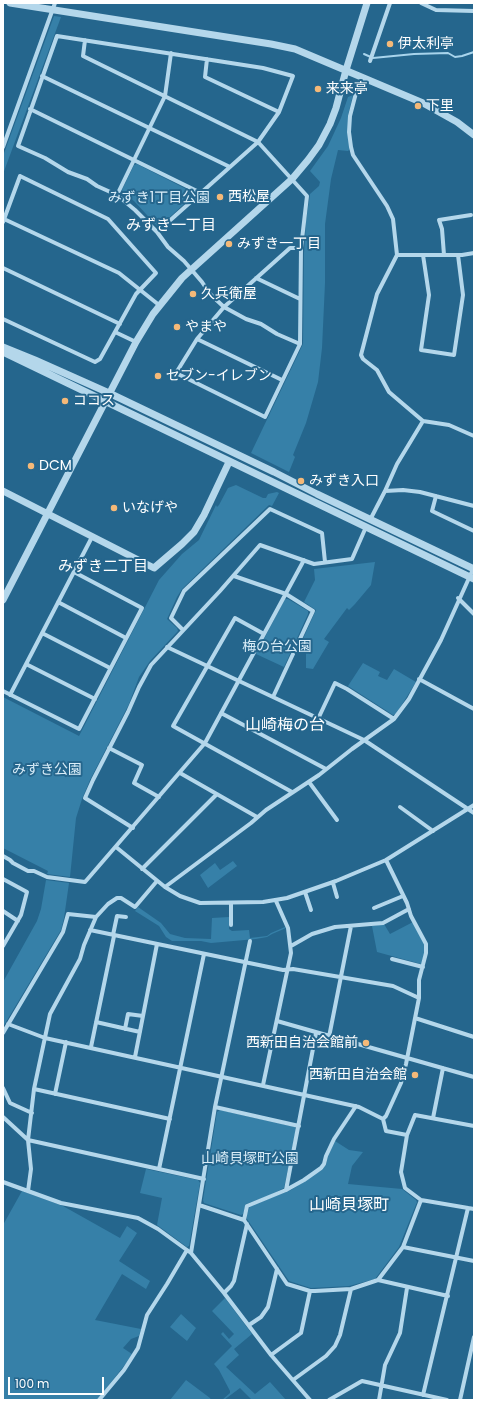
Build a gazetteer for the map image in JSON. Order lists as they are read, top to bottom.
{
  "districts": [
    "みずき一丁目",
    "みずき二丁目",
    "山崎梅の台",
    "山崎貝塚町"
  ],
  "parks": [
    "みずき1丁目公園",
    "梅の台公園",
    "みずき公園",
    "山崎貝塚町公園"
  ],
  "places": [
    "伊太利亭",
    "来来亭",
    "下里",
    "西松屋",
    "みずき一丁目",
    "久兵衛屋",
    "やまや",
    "セブン-イレブン",
    "ココス",
    "DCM",
    "みずき入口",
    "いなげや",
    "西新田自治会館前",
    "西新田自治会館"
  ],
  "scale_bar": "100 m"
}
